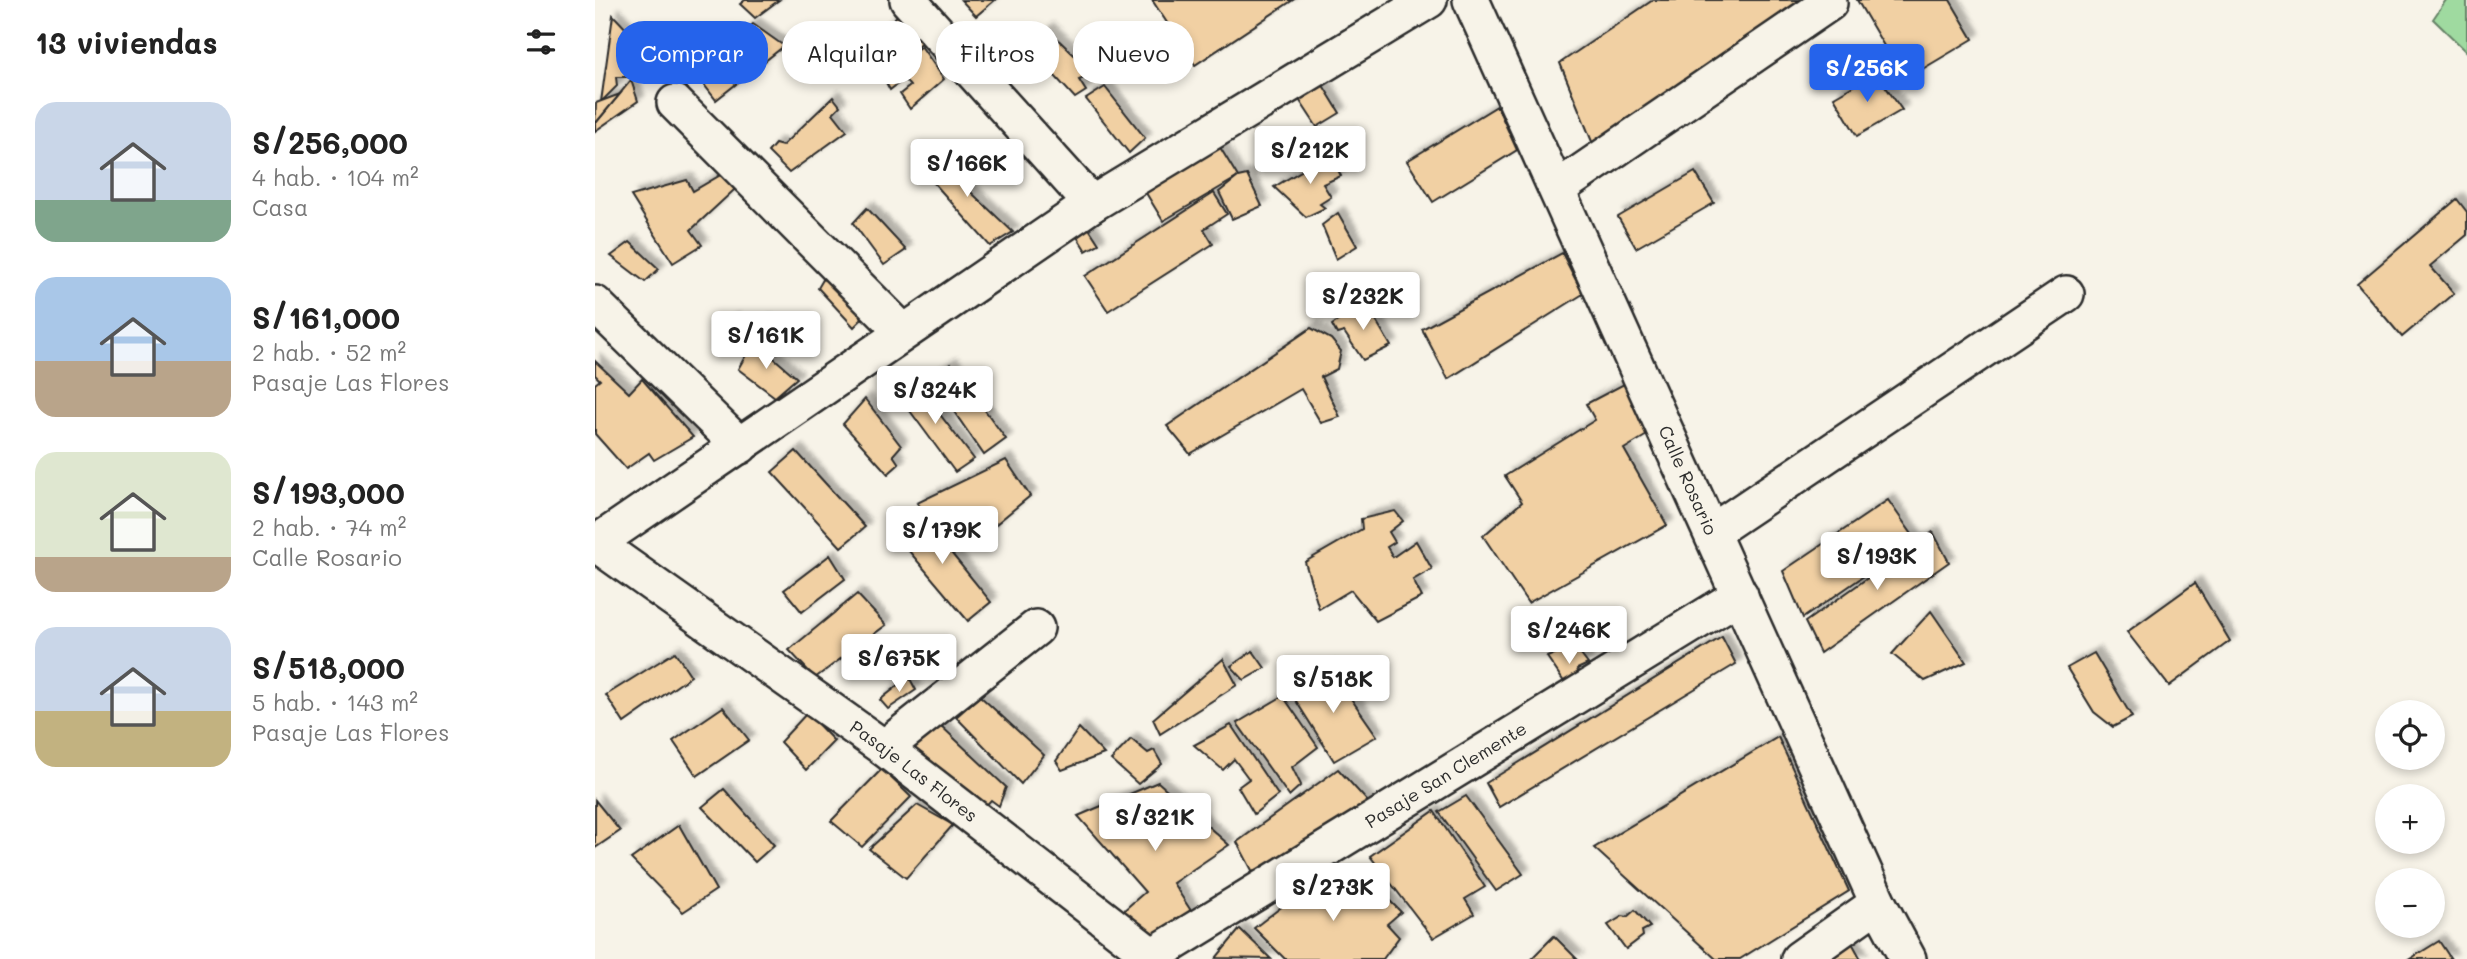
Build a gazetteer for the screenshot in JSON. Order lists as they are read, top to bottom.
{
  "streets": {
    "street": ["Calle Rosario", "Pasaje Las Flores", "Pasaje San Clemente"]
  },
  "crossings": [
    ["Calle Rosario", "Pasaje San Clemente"],
    ["Pasaje Las Flores", "Pasaje San Clemente"]
  ],
  "page": {
    "heading": "13 viviendas",
    "chip": [
      "Comprar",
      "Alquilar",
      "Filtros",
      "Nuevo"
    ],
    "price": [
      "S/256K",
      "S/212K",
      "S/166K",
      "S/232K",
      "S/161K",
      "S/324K",
      "S/179K",
      "S/193K",
      "S/246K",
      "S/675K",
      "S/518K",
      "S/321K",
      "S/273K"
    ],
    "list": [
      {
        "name": "S/256,000",
        "note": "4 hab. · 104 m² · Casa"
      },
      {
        "name": "S/161,000",
        "note": "2 hab. · 52 m² · Pasaje Las Flores"
      },
      {
        "name": "S/193,000",
        "note": "2 hab. · 74 m² · Calle Rosario"
      },
      {
        "name": "S/518,000",
        "note": "5 hab. · 143 m² · Pasaje Las Flores"
      }
    ],
    "map_buttons": ["+", "−"]
  }
}
